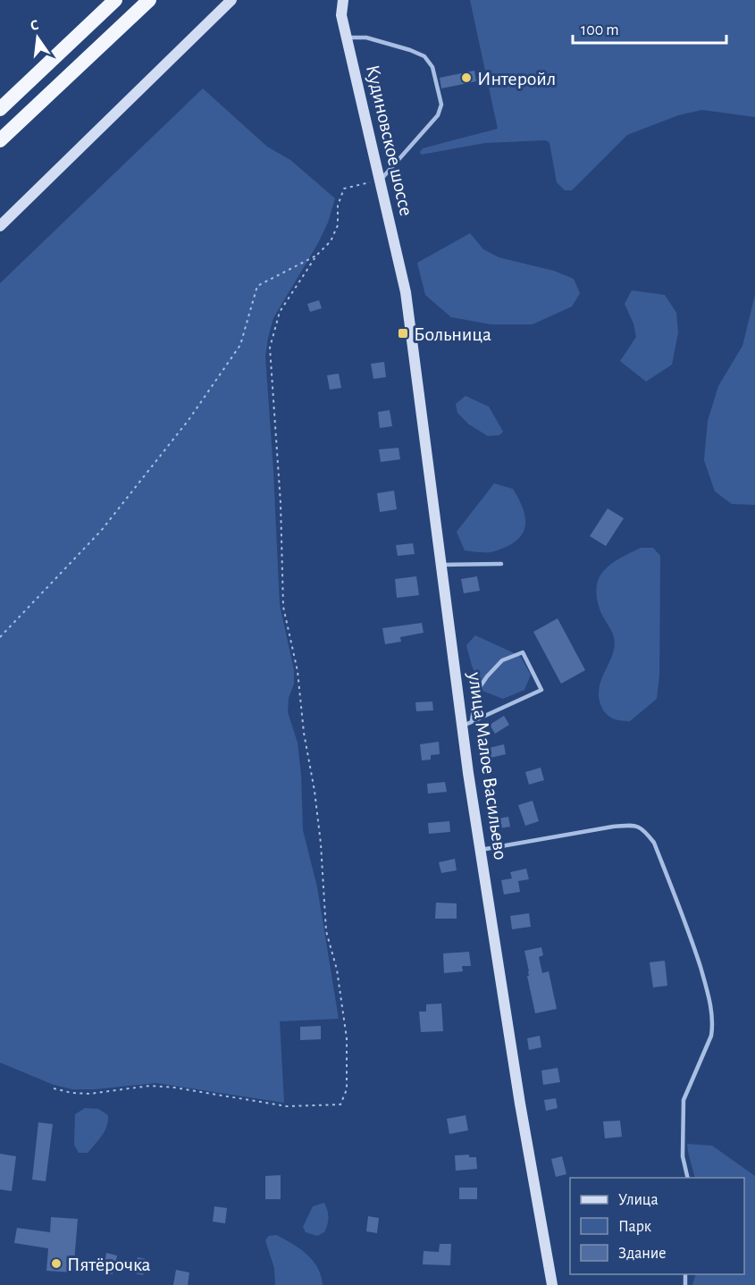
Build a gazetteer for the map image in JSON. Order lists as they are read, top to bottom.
{
  "streets": {
    "main road": ["Кудиновское шоссе", "улица Малое Васильево"]
  },
  "crossings": [
    ["Кудиновское шоссе", "улица Малое Васильево"]
  ],
  "places": {
    "other": ["Интеройл", "Пятёрочка"],
    "transit": ["Больница"]
  },
  "legend": ["Улица", "Парк", "Здание"],
  "scale_bar": "100 m",
  "north": "top"
}
